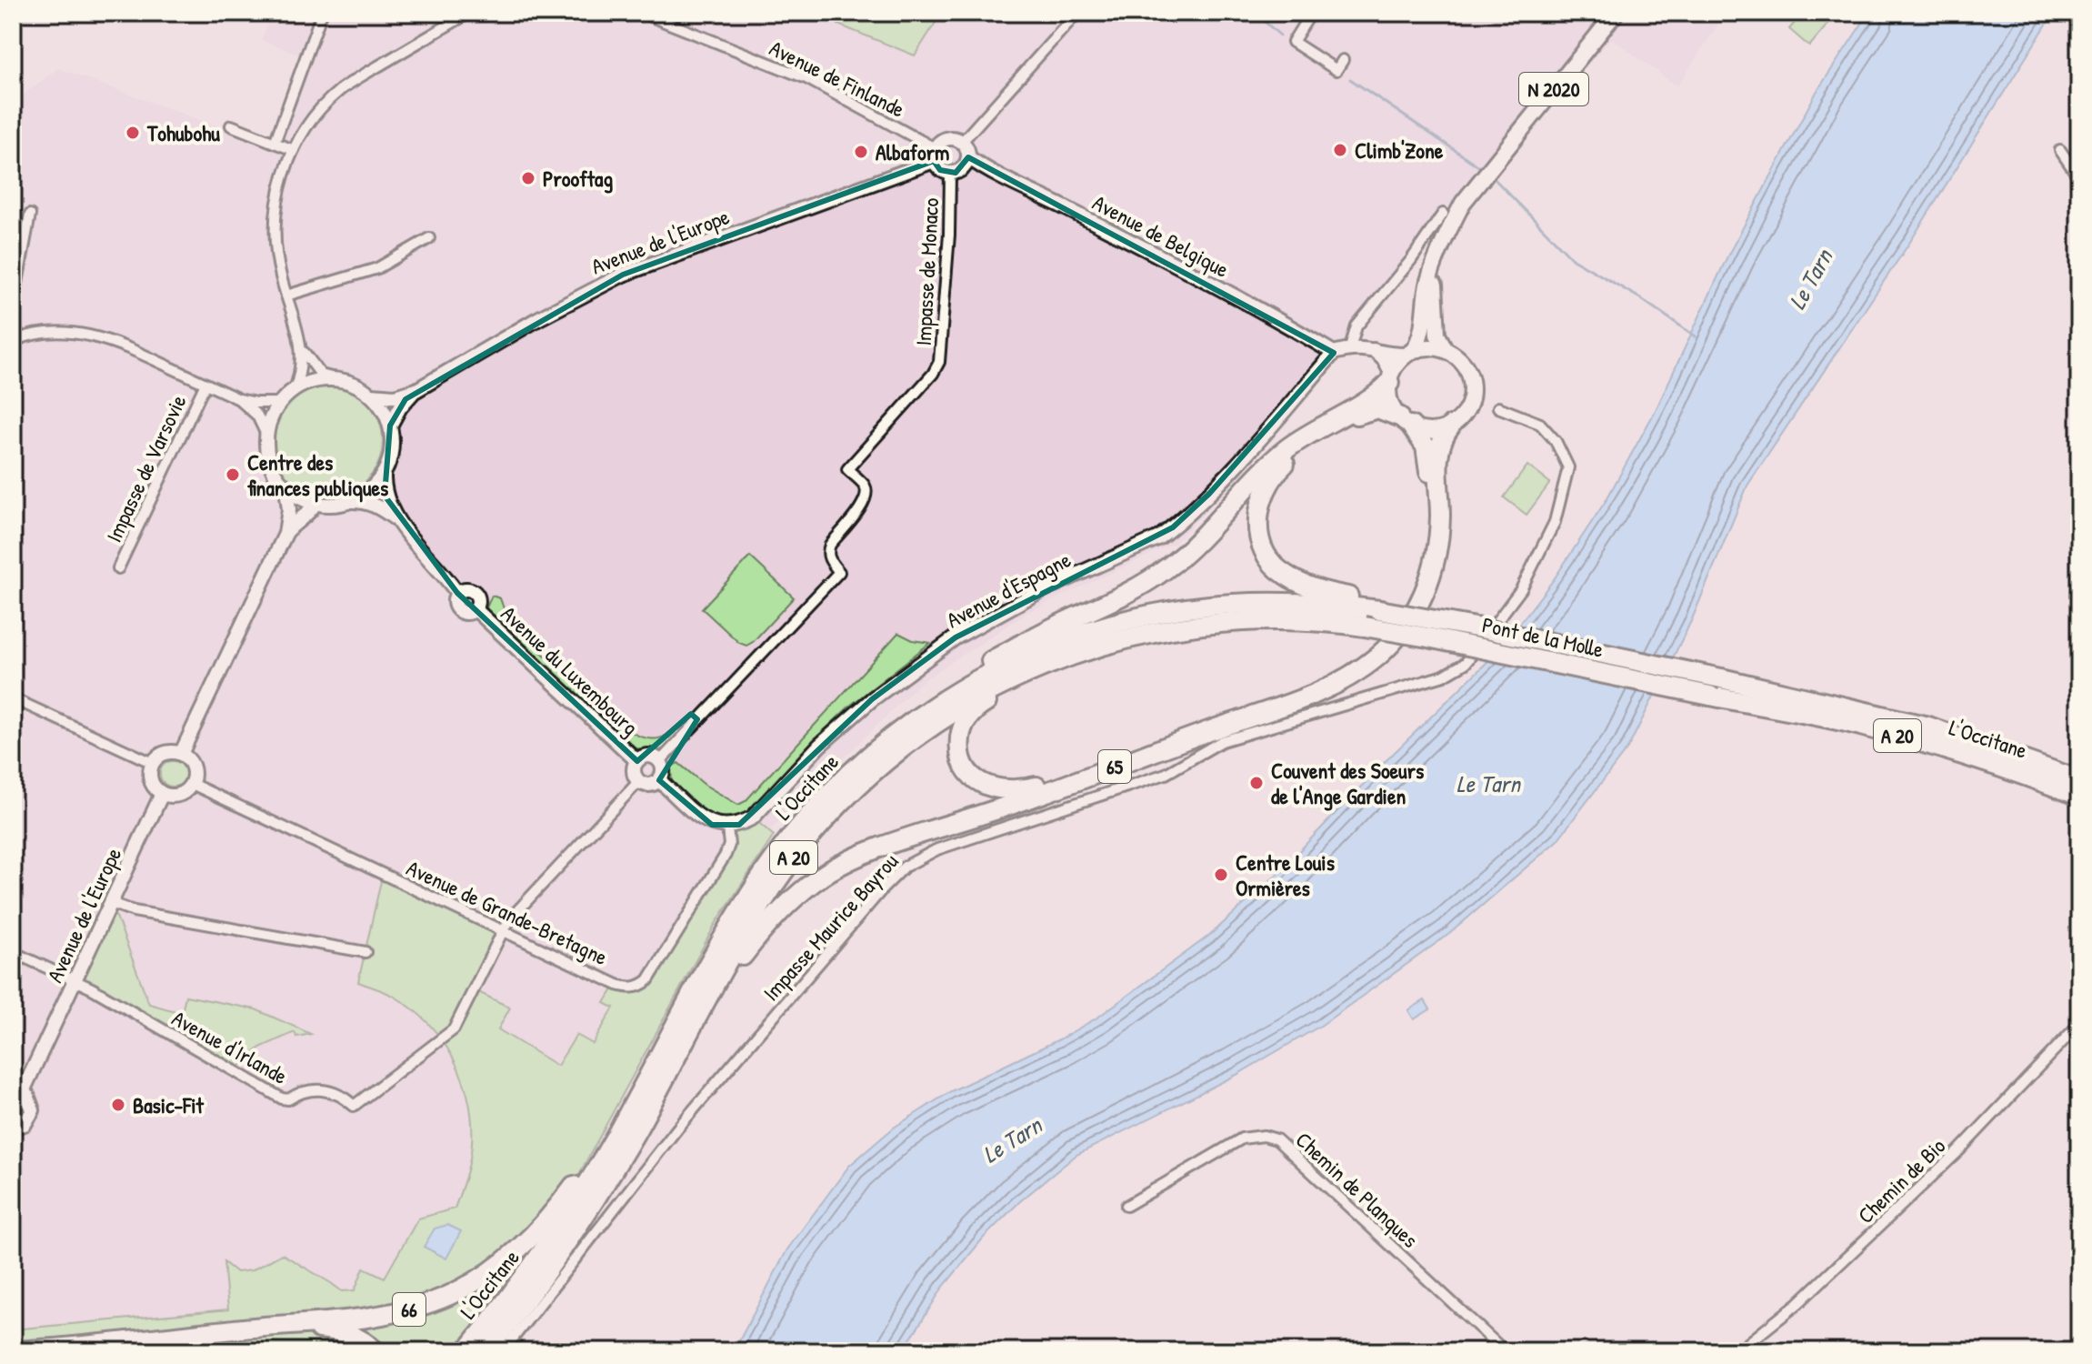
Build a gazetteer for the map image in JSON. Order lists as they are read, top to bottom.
{
  "streets": {
    "highway": [
      "Pont de la Molle",
      "A 20",
      "L'Occitane",
      "65",
      "66"
    ],
    "main road": ["N 2020"],
    "street": [
      "Avenue de Finlande",
      "Avenue de Belgique",
      "Avenue de l'Europe",
      "Impasse de Monaco",
      "Impasse de Varsovie",
      "Avenue d'Espagne",
      "Avenue du Luxembourg",
      "Avenue de Grande-Bretagne",
      "Impasse Maurice Bayrou",
      "Avenue d'Irlande",
      "Chemin de Bio",
      "Chemin de Planques"
    ]
  },
  "crossings": [
    ["Avenue de Finlande", "Avenue de Belgique"],
    ["Avenue de Finlande", "Avenue de l'Europe"],
    ["Avenue de Finlande", "Impasse de Monaco"],
    ["N 2020", "65"],
    ["Avenue de Belgique", "Avenue de l'Europe"],
    ["Avenue de Belgique", "Impasse de Monaco"],
    ["Avenue de Belgique", "Avenue d'Espagne"],
    ["Avenue de l'Europe", "Impasse de Monaco"],
    ["Avenue de l'Europe", "Avenue de Grande-Bretagne"],
    ["Avenue de l'Europe", "Avenue d'Irlande"],
    ["Impasse de Monaco", "Avenue du Luxembourg"],
    ["Impasse de Monaco", "Avenue d'Irlande"],
    ["Avenue d'Espagne", "Avenue de Grande-Bretagne"],
    ["Pont de la Molle", "L'Occitane"],
    ["Avenue du Luxembourg", "Avenue d'Irlande"],
    ["L'Occitane", "65"],
    ["L'Occitane", "66"],
    ["Avenue de Grande-Bretagne", "Avenue d'Irlande"]
  ],
  "water": ["Le Tarn"],
  "places": [
    "Tohubohu",
    "Climb'Zone",
    "Albaform",
    "Prooftag",
    "Centre des finances publiques",
    "Couvent des Soeurs de l'Ange Gardien",
    "Centre Louis Ormières",
    "Basic-Fit"
  ]
}
